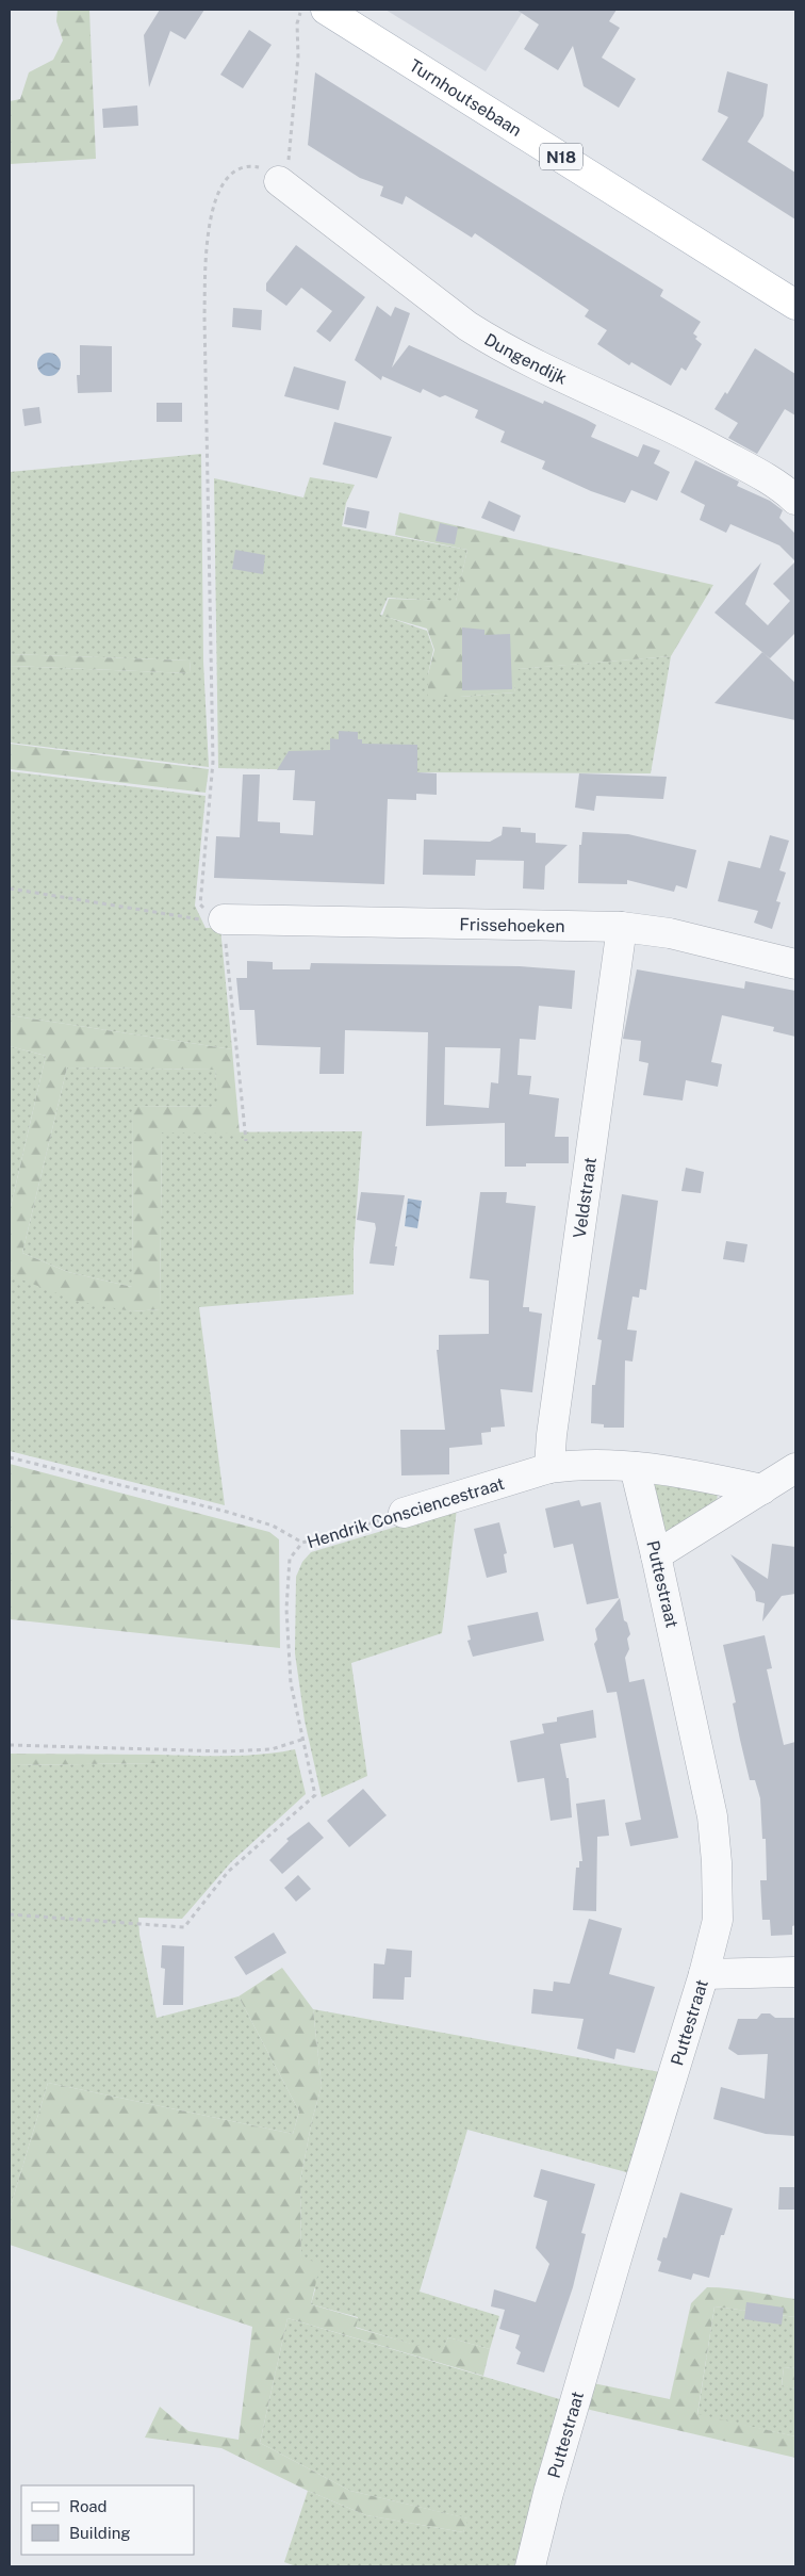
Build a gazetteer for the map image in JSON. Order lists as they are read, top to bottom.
{
  "streets": {
    "main road": ["Turnhoutsebaan", "N18"],
    "street": [
      "Dungendijk",
      "Frissehoeken",
      "Veldstraat",
      "Hendrik Consciencestraat",
      "Puttestraat"
    ]
  },
  "crossings": [
    ["Frissehoeken", "Veldstraat"],
    ["Veldstraat", "Hendrik Consciencestraat"],
    ["Hendrik Consciencestraat", "Puttestraat"]
  ],
  "legend": ["Road", "Building"]
}
